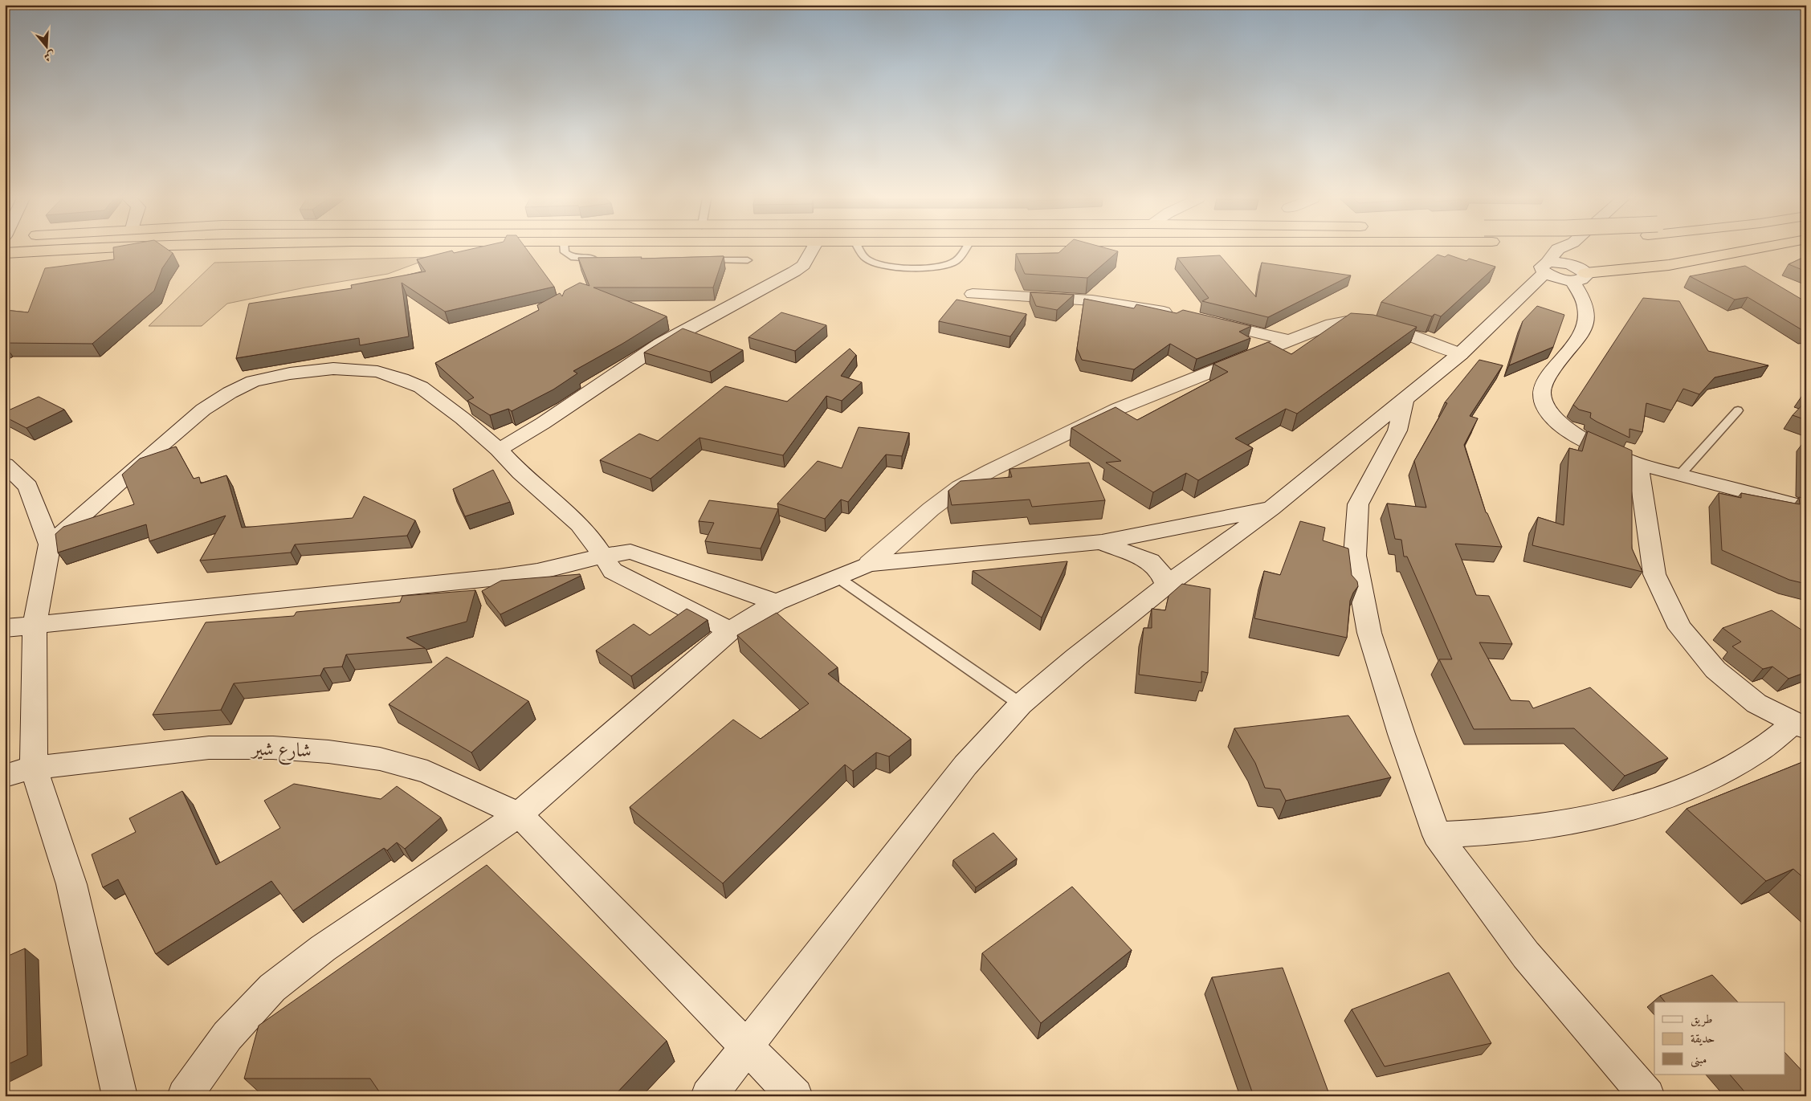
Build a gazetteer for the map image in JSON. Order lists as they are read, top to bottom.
{
  "streets": {
    "street": ["شارع شير"]
  },
  "legend": ["طريق", "حديقة", "مبنى"],
  "north": "bottom"
}
